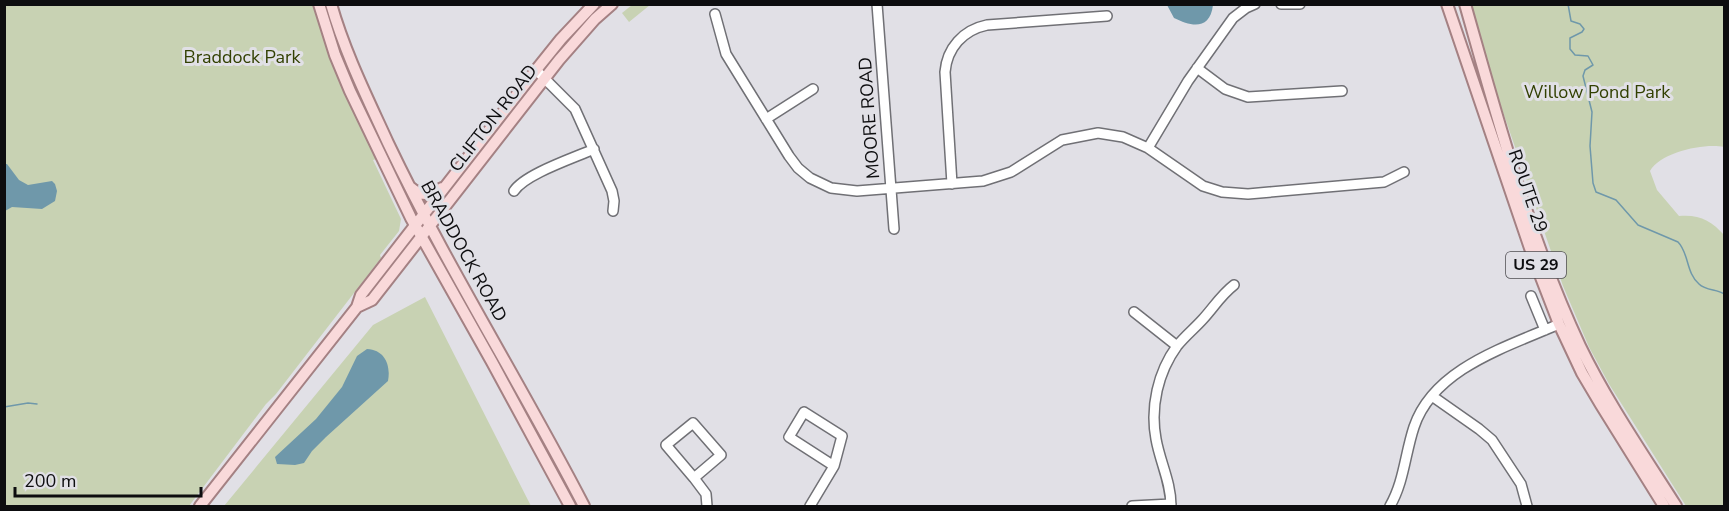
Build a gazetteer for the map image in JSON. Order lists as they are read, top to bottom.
{
  "streets": {
    "main road": [
      "CLIFTON ROAD",
      "ROUTE 29",
      "BRADDOCK ROAD",
      "US 29"
    ],
    "street": ["MOORE ROAD"]
  },
  "crossings": [
    ["CLIFTON ROAD", "BRADDOCK ROAD"]
  ],
  "parks": ["Braddock Park", "Willow Pond Park"],
  "scale_bar": "200 m"
}
